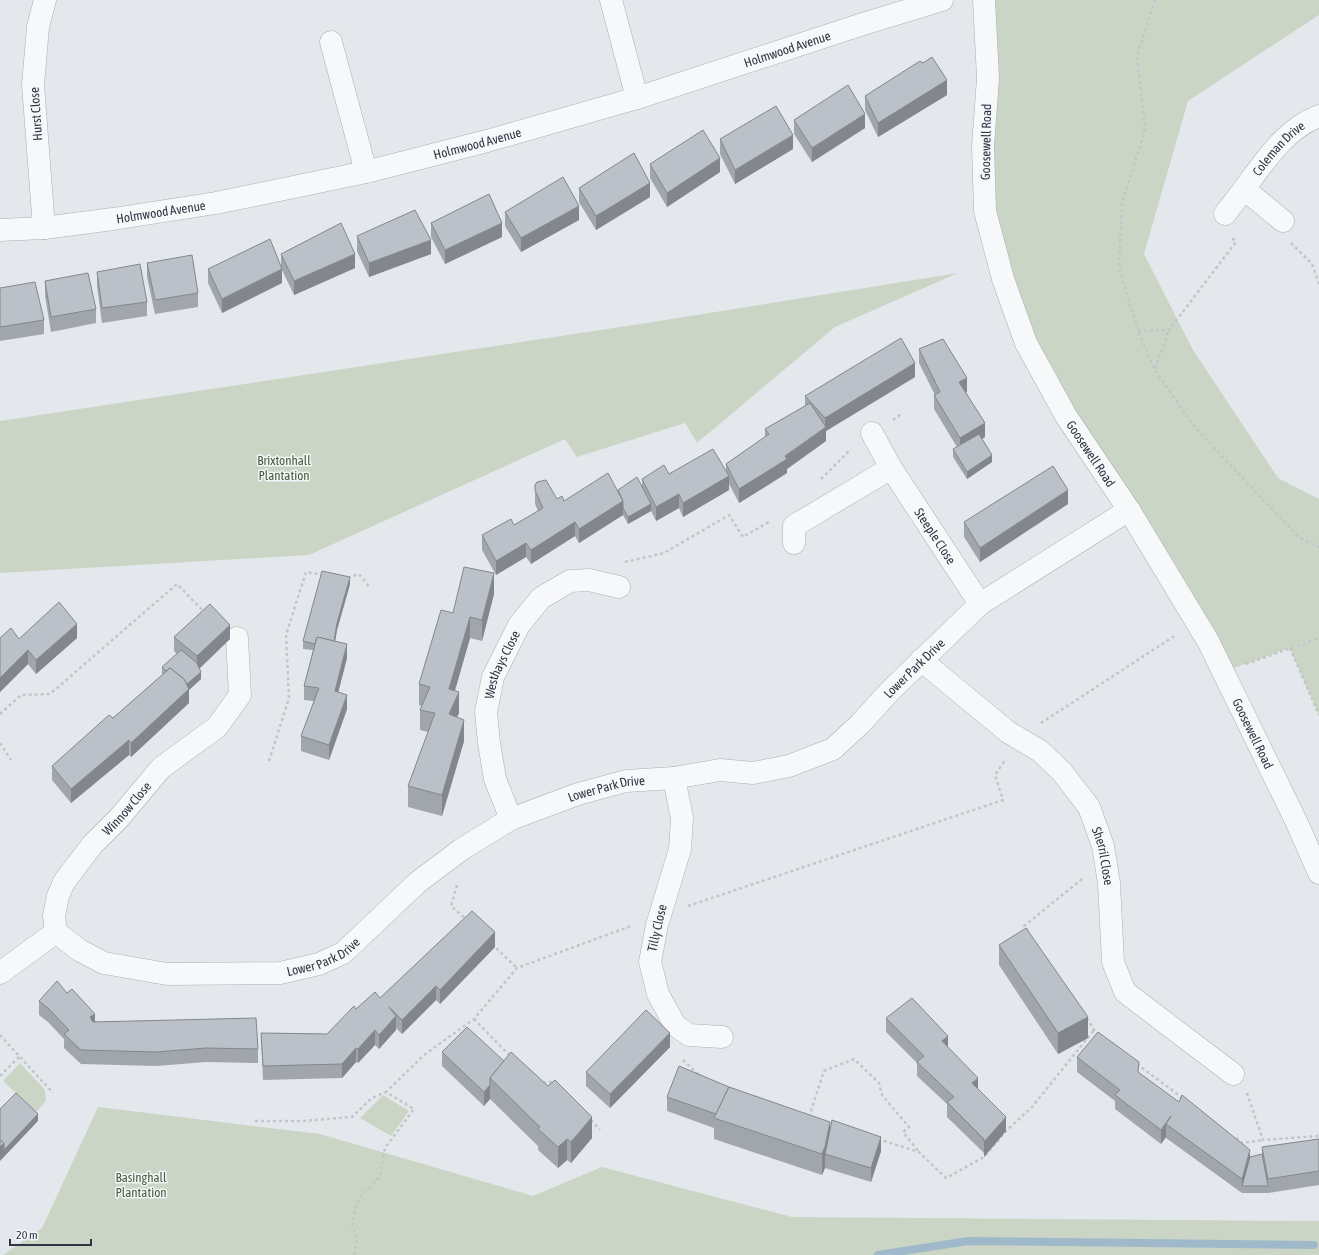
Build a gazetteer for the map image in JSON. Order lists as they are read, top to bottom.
{
  "streets": {
    "street": [
      "Holmwood Avenue",
      "Hurst Close",
      "Goosewell Road",
      "Coleman Drive",
      "Steeple Close",
      "Westhays Close",
      "Lower Park Drive",
      "Winnow Close",
      "Sherril Close",
      "Tilly Close"
    ]
  },
  "crossings": [
    ["Holmwood Avenue", "Hurst Close"],
    ["Goosewell Road", "Lower Park Drive"],
    ["Steeple Close", "Lower Park Drive"],
    ["Westhays Close", "Lower Park Drive"],
    ["Lower Park Drive", "Winnow Close"],
    ["Lower Park Drive", "Sherril Close"],
    ["Lower Park Drive", "Tilly Close"]
  ],
  "parks": ["Brixtonhall Plantation", "Basinghall Plantation"],
  "scale_bar": "20 m"
}
